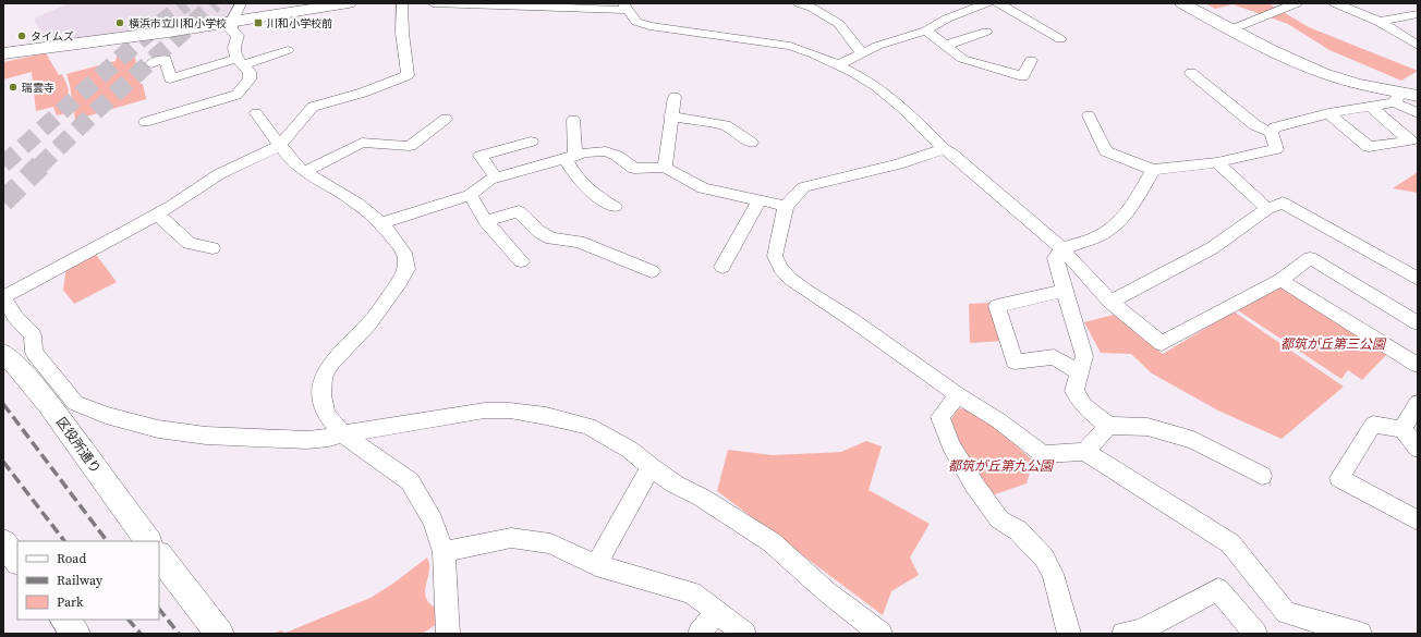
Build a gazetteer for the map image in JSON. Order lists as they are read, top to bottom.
{
  "streets": {
    "street": ["区役所通り"]
  },
  "parks": ["都筑が丘第三公園", "都筑が丘第九公園"],
  "places": {
    "other": ["横浜市立川和小学校", "タイムズ", "瑞雲寺"],
    "transit": ["川和小学校前"]
  },
  "legend": ["Road", "Railway", "Park"]
}
